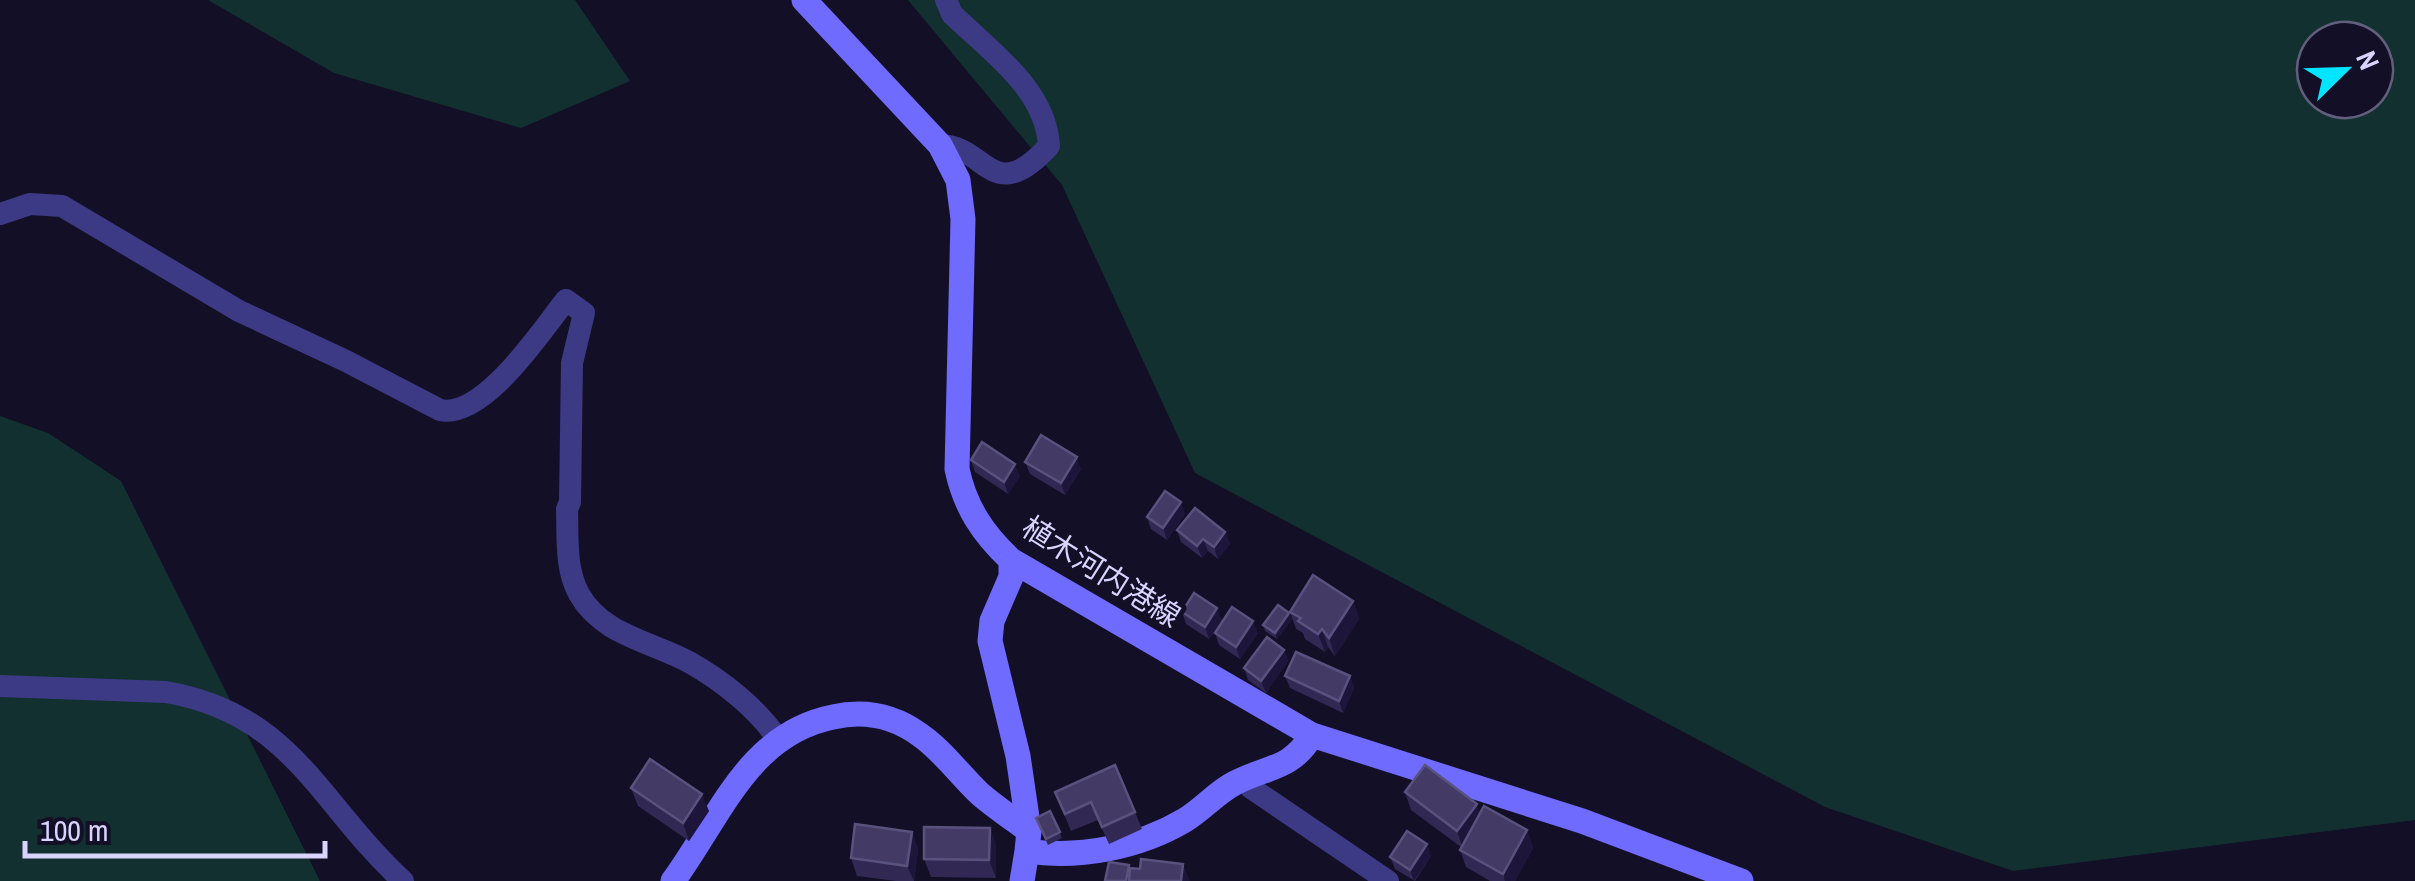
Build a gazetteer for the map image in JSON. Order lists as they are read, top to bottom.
{
  "streets": {
    "main road": ["植木河内港線"]
  },
  "scale_bar": "100 m",
  "north": "top right"
}
